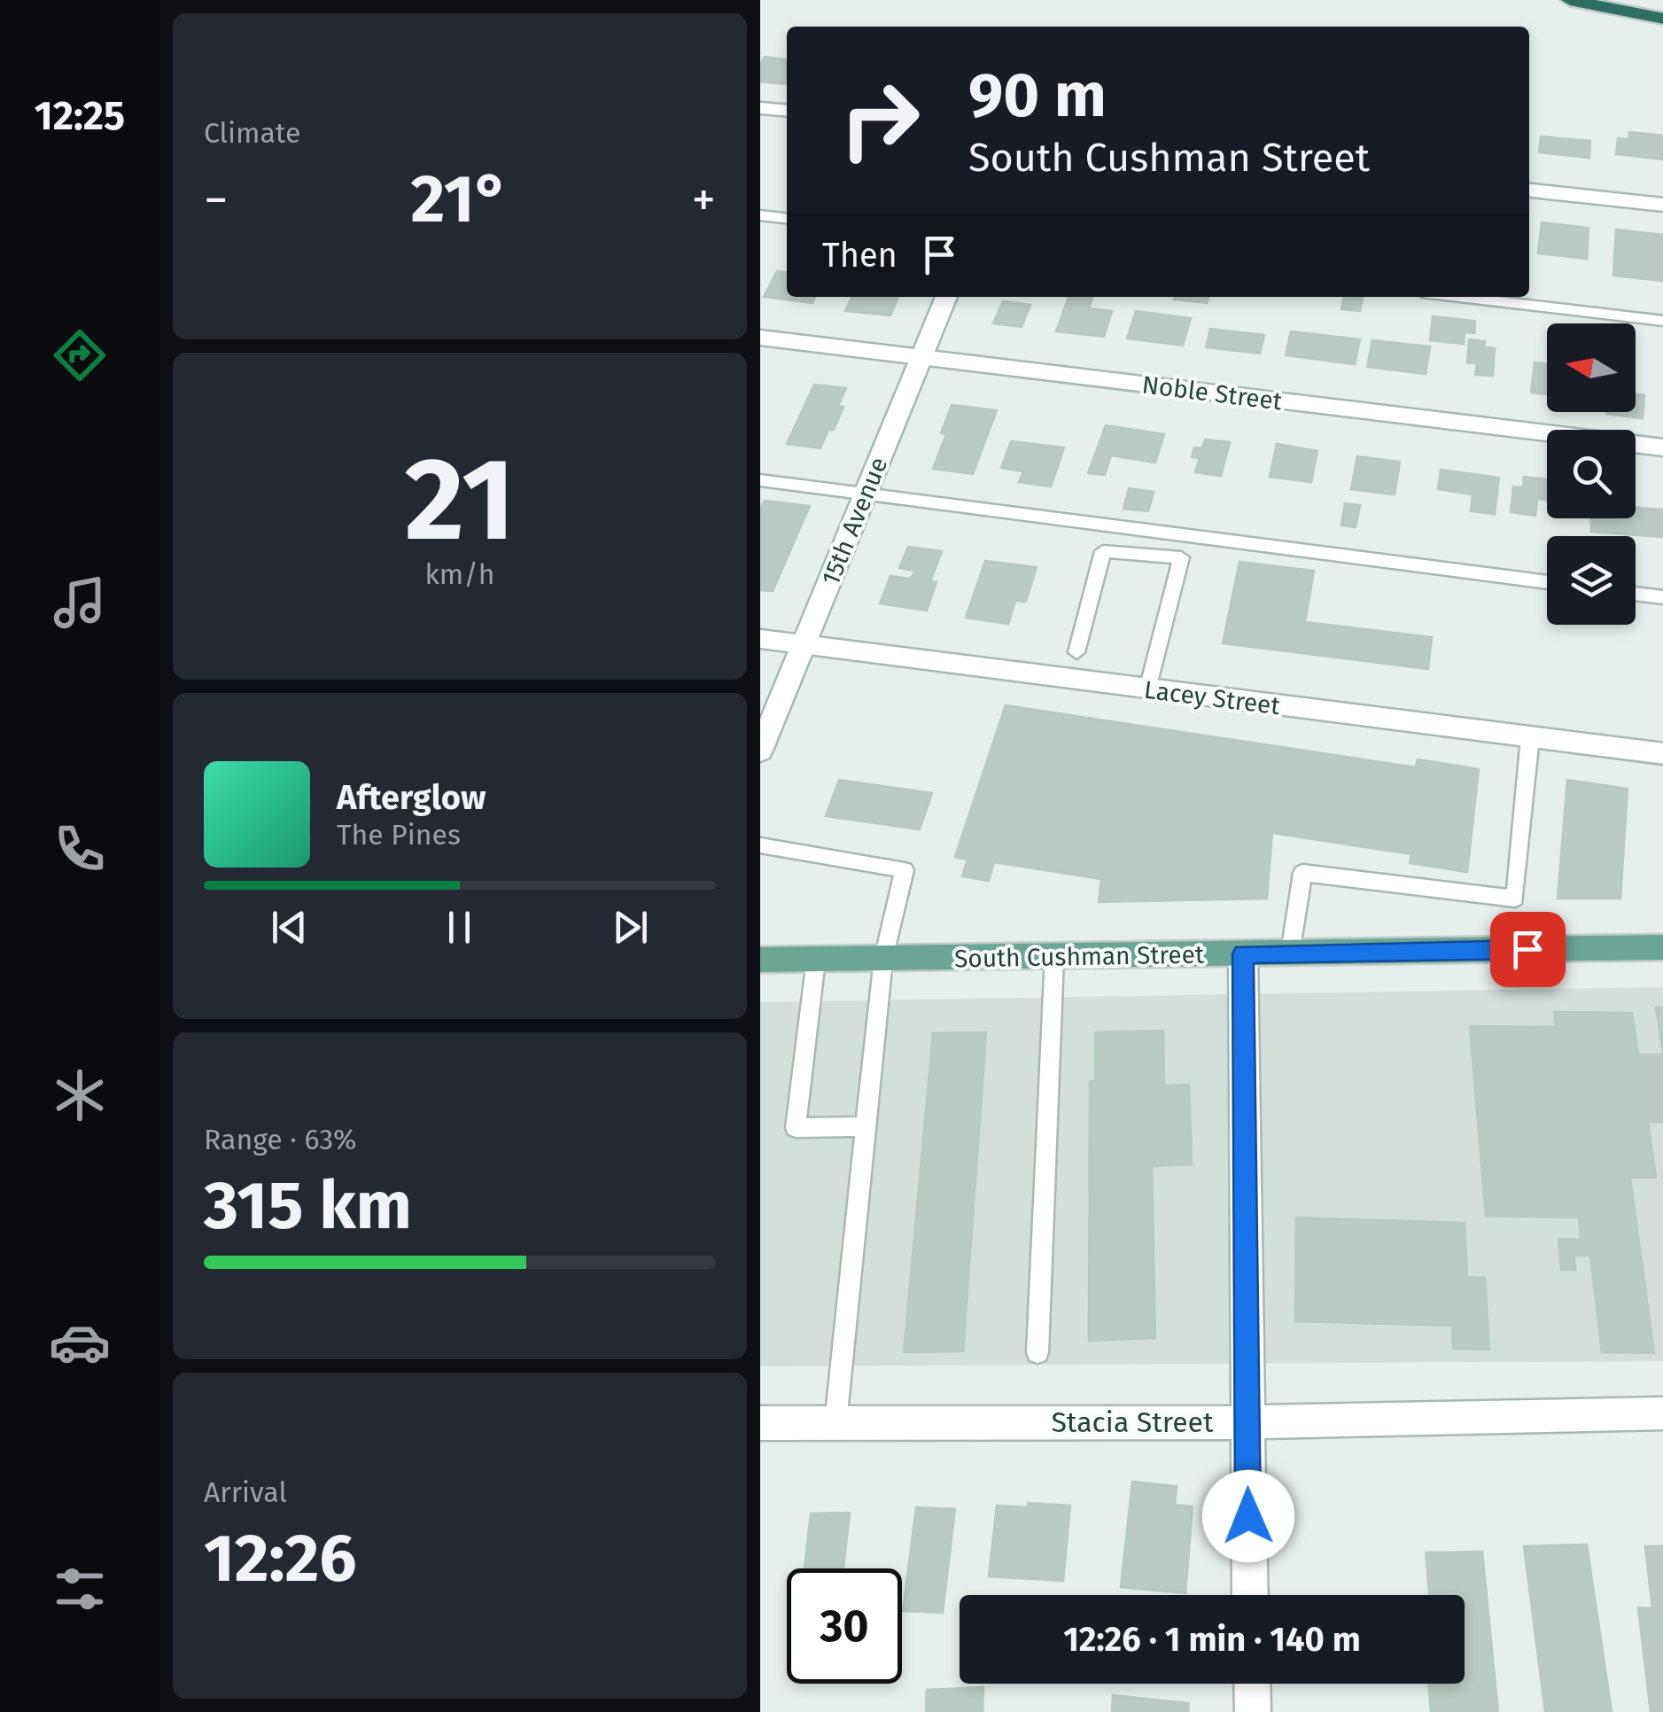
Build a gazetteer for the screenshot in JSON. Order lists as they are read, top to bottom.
{
  "streets": {
    "main road": ["South Cushman Street"],
    "street": [
      "Noble Street",
      "15th Avenue",
      "Lacey Street",
      "Stacia Street"
    ]
  },
  "crossings": [
    ["Noble Street", "15th Avenue"],
    ["15th Avenue", "Lacey Street"]
  ],
  "north": "left",
  "page": {
    "tabs": "12:25",
    "tile": [
      "Climate",
      ["21", "km/h"],
      ["Range · 63%", "315 km"],
      ["Arrival", "12:26"]
    ],
    "turn": ["90 m", "South Cushman Street"],
    "heat": ["−", "21°", "+"],
    "then": "Then",
    "song": ["Afterglow", "The Pines"],
    "limit": "30",
    "trip": "12:26 · 1 min · 140 m"
  }
}
